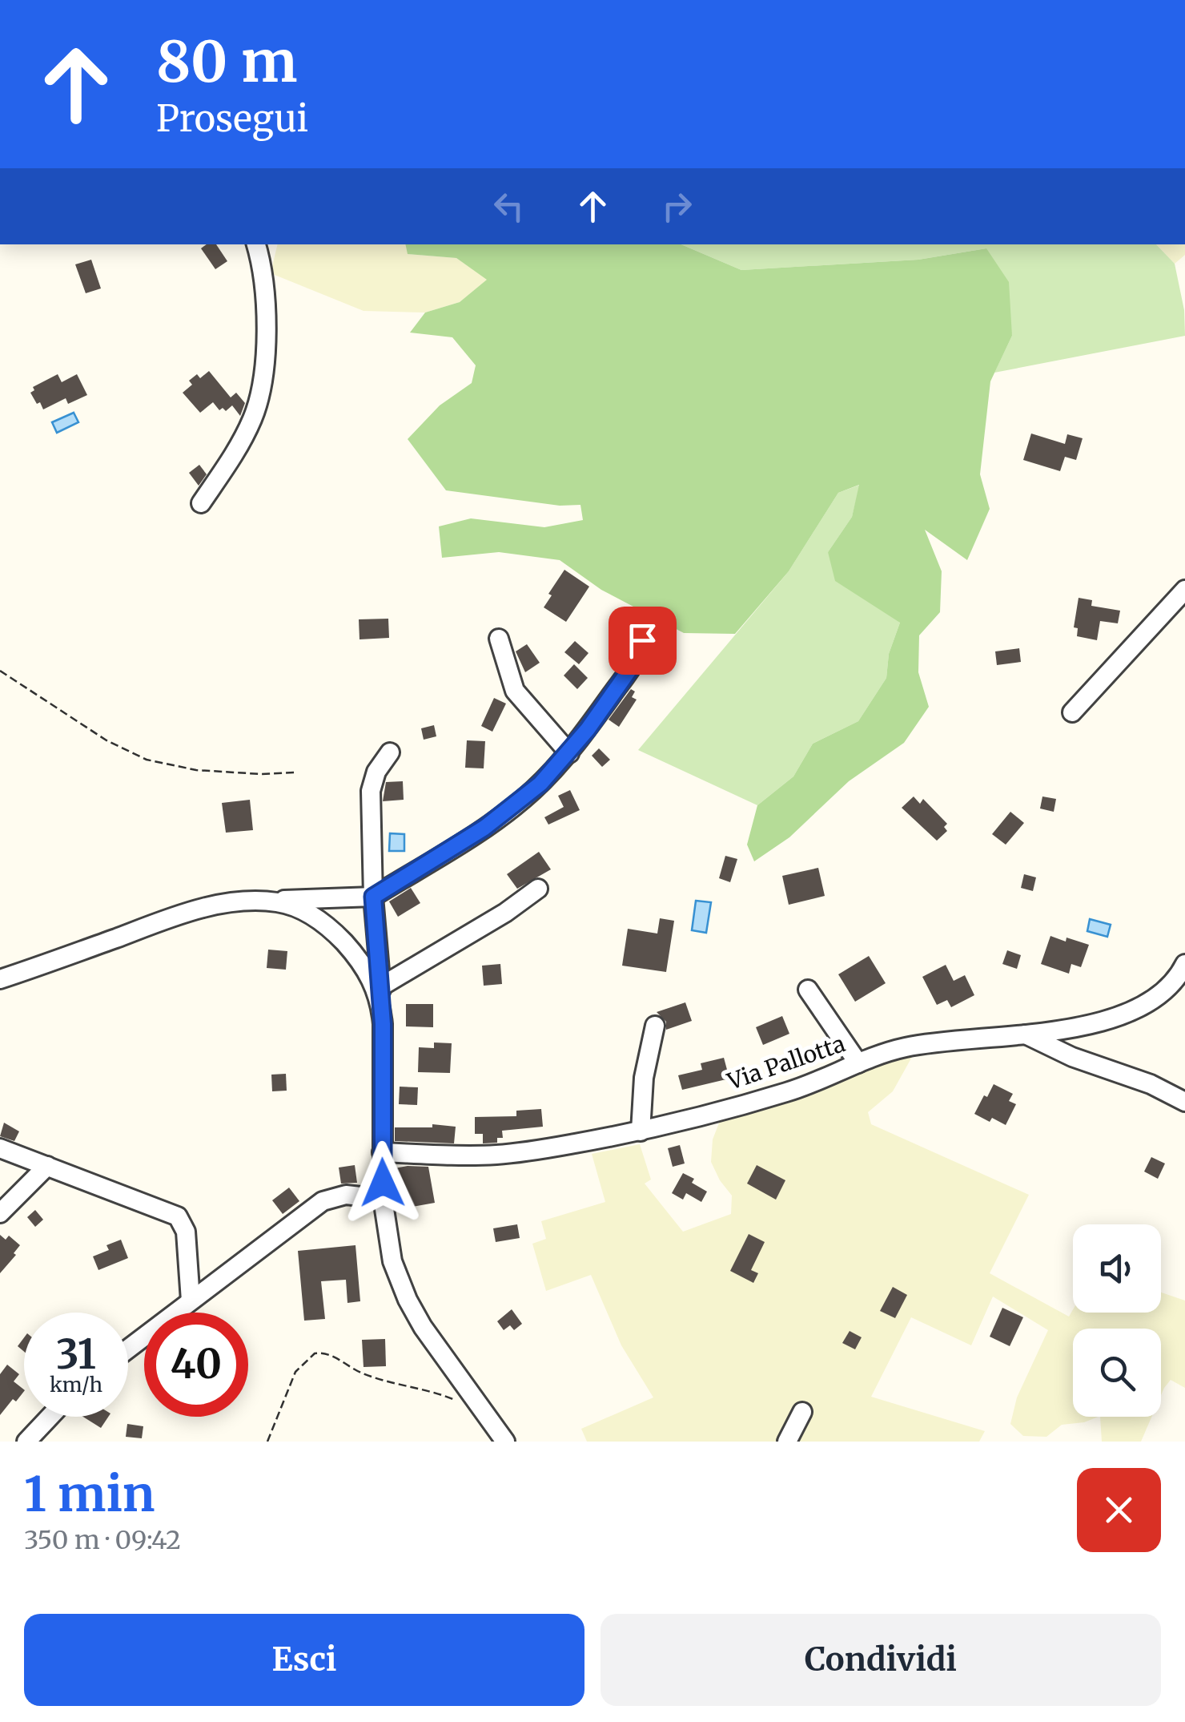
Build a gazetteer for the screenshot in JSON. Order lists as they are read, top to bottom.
{
  "streets": {
    "street": ["Via Pallotta"]
  },
  "page": {
    "turn": ["80 m", "Prosegui"],
    "speed": "31 km/h",
    "limit": "40",
    "heading": ["1 min", "350 m · 09:42"],
    "buttons": ["Esci", "Condividi"]
  }
}
